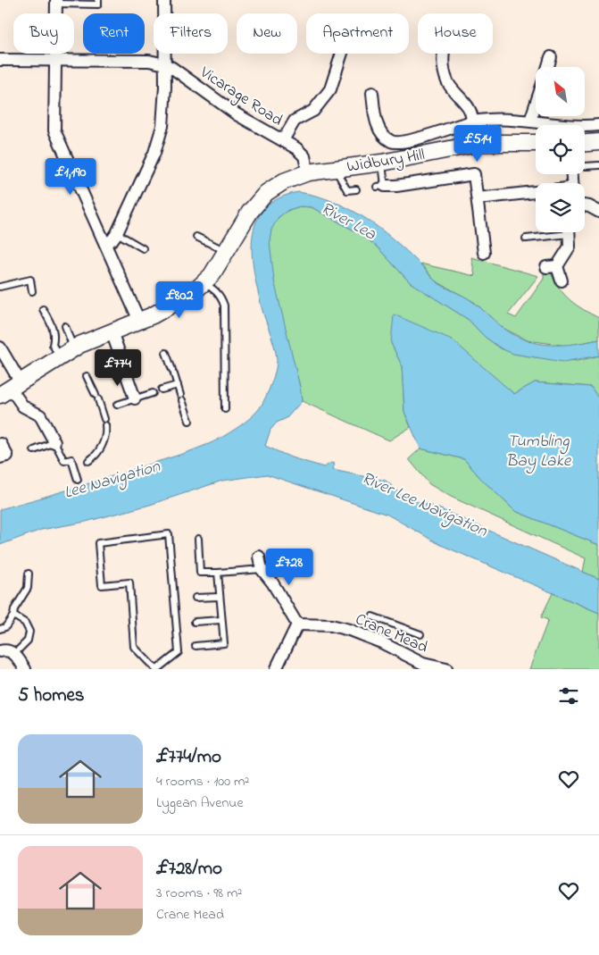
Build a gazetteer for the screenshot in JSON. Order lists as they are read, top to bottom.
{
  "streets": {
    "main road": ["Widbury Hill"],
    "street": ["Vicarage Road", "Crane Mead"]
  },
  "crossings": [
    ["Vicarage Road", "Widbury Hill"]
  ],
  "water": [
    "River Lea",
    "Tumbling Bay Lake",
    "Lee Navigation",
    "River Lee Navigation"
  ],
  "north": "top left",
  "page": {
    "chip": [
      "Buy",
      "Rent",
      "Filters",
      "New",
      "Apartment",
      "House"
    ],
    "price": [
      "£514",
      "£1,190",
      "£802",
      "£774",
      "£728"
    ],
    "heading": "5 homes",
    "list": [
      {
        "name": "£774/mo",
        "note": "4 rooms · 100 m² · Lygean Avenue"
      },
      {
        "name": "£728/mo",
        "note": "3 rooms · 98 m² · Crane Mead"
      }
    ]
  }
}
